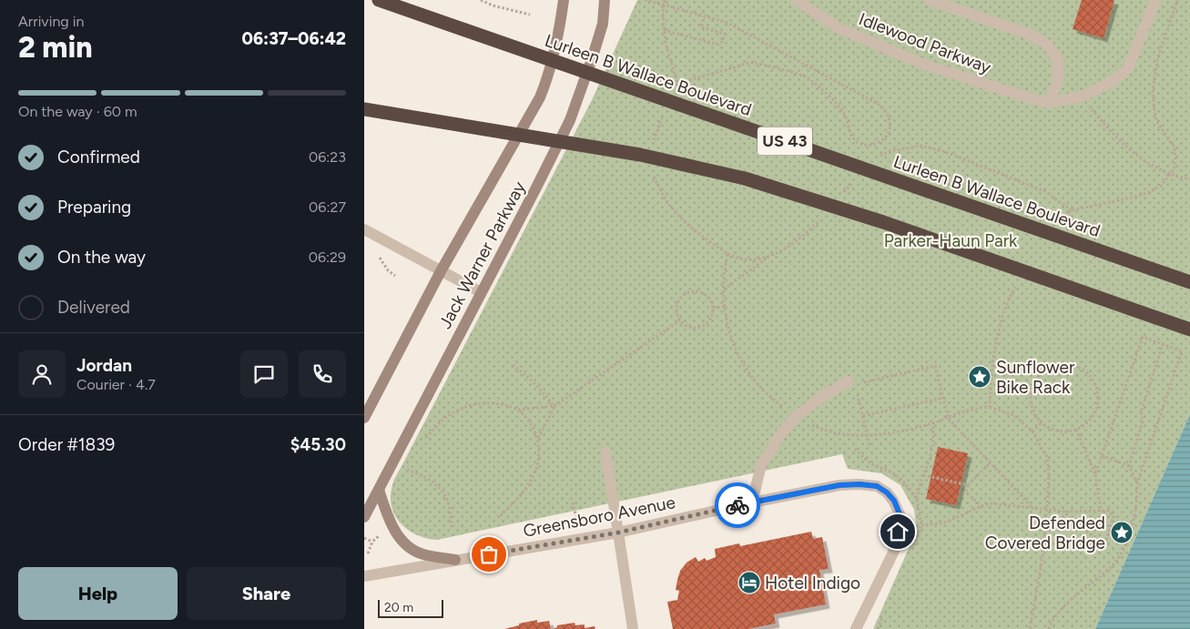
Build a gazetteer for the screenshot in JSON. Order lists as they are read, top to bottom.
{
  "streets": {
    "highway": ["Lurleen B Wallace Boulevard", "US 43"],
    "main road": ["Jack Warner Parkway"],
    "street": ["Idlewood Parkway", "Greensboro Avenue"]
  },
  "parks": ["Parker-Haun Park"],
  "places": {
    "place": ["Sunflower Bike Rack", "Defended Covered Bridge"],
    "hotel": ["Hotel Indigo"]
  },
  "scale_bar": "20 m",
  "page": {
    "heading": ["2 min", "Arriving in", "06:37–06:42"],
    "panel": [
      "Jordan",
      "Courier · 4.7",
      "Order #1839",
      "$45.30"
    ],
    "bar": "On the way · 60 m",
    "list": [
      ["Confirmed", "06:23"],
      ["Preparing", "06:27"],
      ["On the way", "06:29"],
      "Delivered"
    ],
    "buttons": ["Help", "Share"],
    "scale": "20 m"
  }
}
